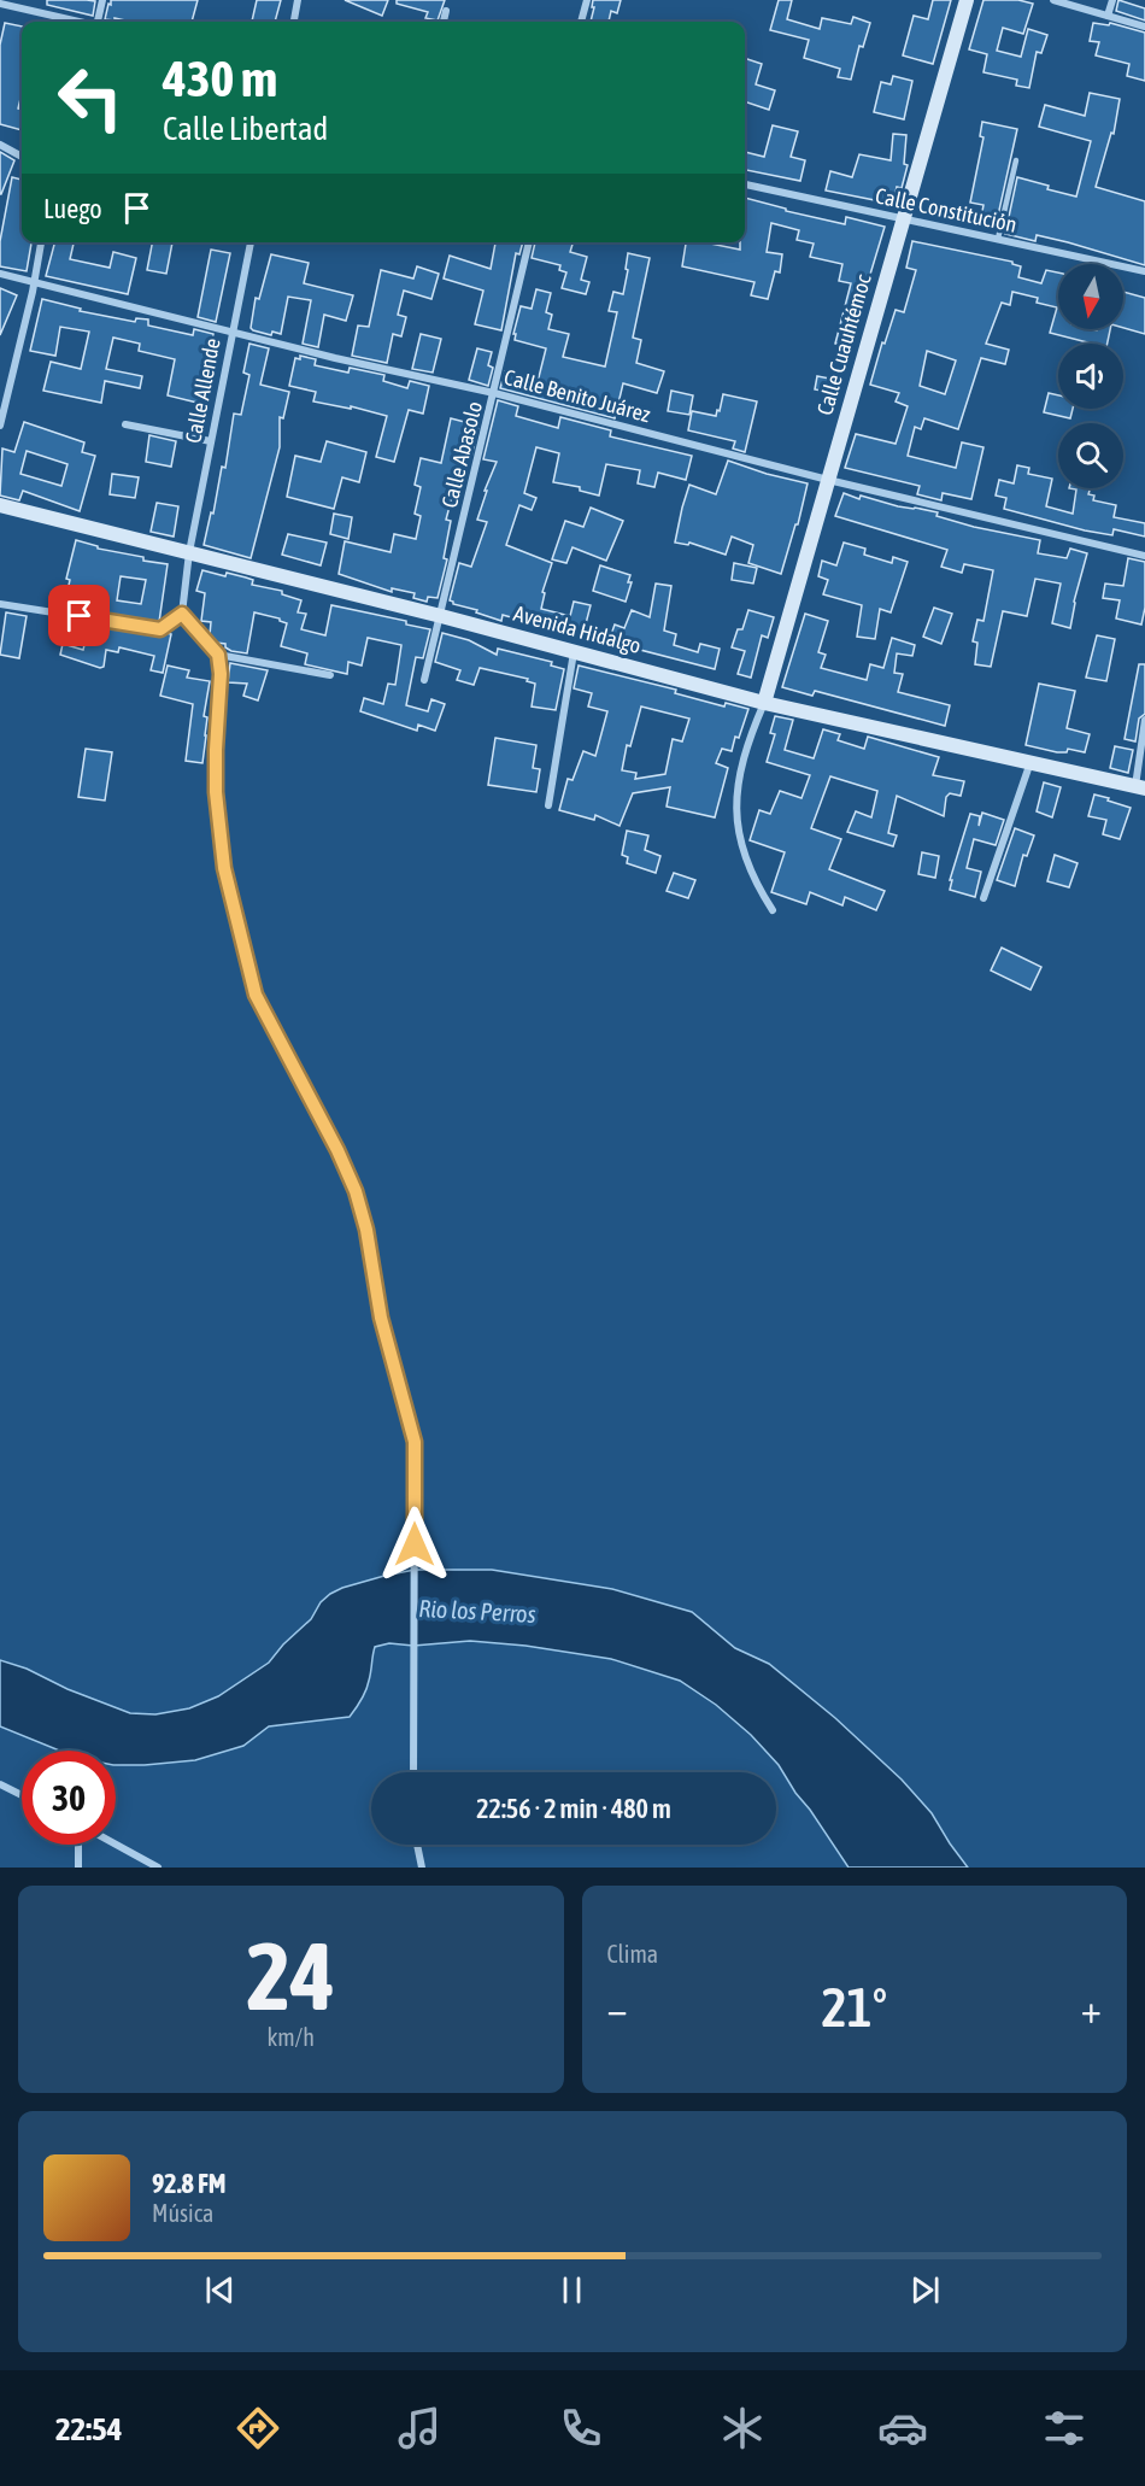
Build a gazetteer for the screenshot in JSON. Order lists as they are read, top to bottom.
{
  "streets": {
    "street": [
      "Calle Constitución",
      "Calle Cuauhtémoc",
      "Calle Allende",
      "Calle Benito Juárez",
      "Calle Abasolo",
      "Avenida Hidalgo"
    ]
  },
  "crossings": [
    ["Calle Constitución", "Calle Cuauhtémoc"],
    ["Calle Cuauhtémoc", "Calle Benito Juárez"],
    ["Calle Cuauhtémoc", "Avenida Hidalgo"],
    ["Calle Allende", "Calle Benito Juárez"],
    ["Calle Allende", "Avenida Hidalgo"],
    ["Calle Benito Juárez", "Calle Abasolo"],
    ["Calle Abasolo", "Avenida Hidalgo"]
  ],
  "water": ["Rio los Perros"],
  "north": "bottom",
  "page": {
    "turn": ["430 m", "Calle Libertad"],
    "then": "Luego",
    "limit": "30",
    "trip": "22:56 · 2 min · 480 m",
    "tile": [
      ["24", "km/h"],
      "Clima"
    ],
    "heat": ["−", "21°", "+"],
    "song": ["92.8 FM", "Música"],
    "tabs": "22:54"
  }
}
